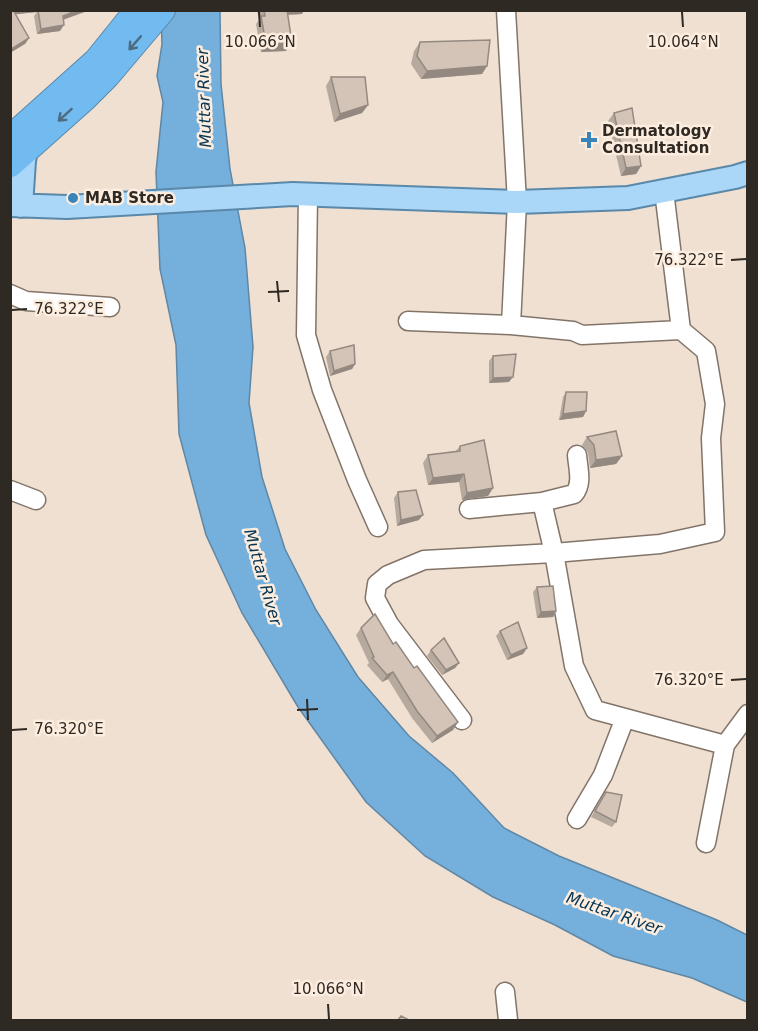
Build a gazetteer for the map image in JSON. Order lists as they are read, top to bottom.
{
  "water": ["Muttar River"],
  "places": {
    "health": ["Dermatology Consultation"],
    "other": ["MAB Store"]
  },
  "coordinates": [
    "10.066°N",
    "10.064°N",
    "76.322°E",
    "76.320°E"
  ]
}
